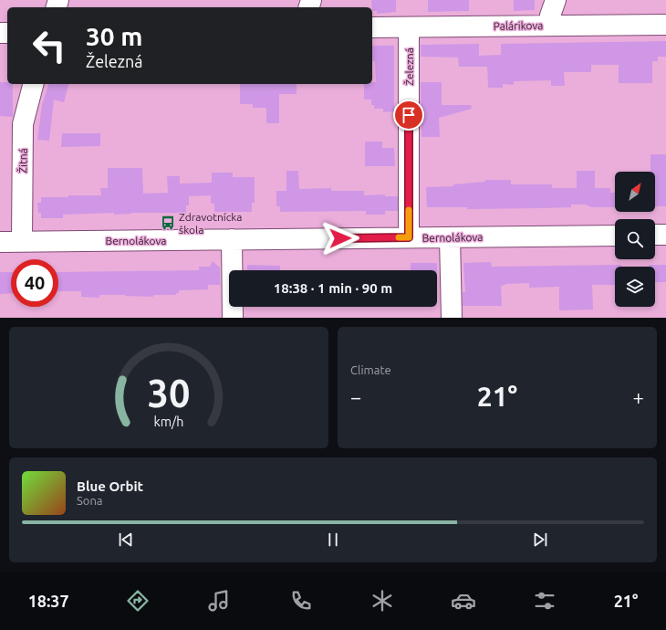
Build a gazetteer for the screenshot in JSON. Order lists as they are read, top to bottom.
{
  "streets": {
    "street": [
      "Palárikova",
      "Železná",
      "Žitná",
      "Bernolákova"
    ]
  },
  "crossings": [
    ["Palárikova", "Železná"],
    ["Železná", "Bernolákova"],
    ["Žitná", "Bernolákova"]
  ],
  "places": {
    "bus stop": ["Zdravotnícka škola"]
  },
  "north": "top right",
  "page": {
    "turn": ["30 m", "Železná"],
    "limit": "40",
    "trip": "18:38 · 1 min · 90 m",
    "tile": "Climate",
    "heat": ["−", "21°", "+"],
    "song": ["Blue Orbit", "Sona"],
    "tabs": ["18:37", "21°"],
    "gauge": ["30", "km/h"]
  }
}
